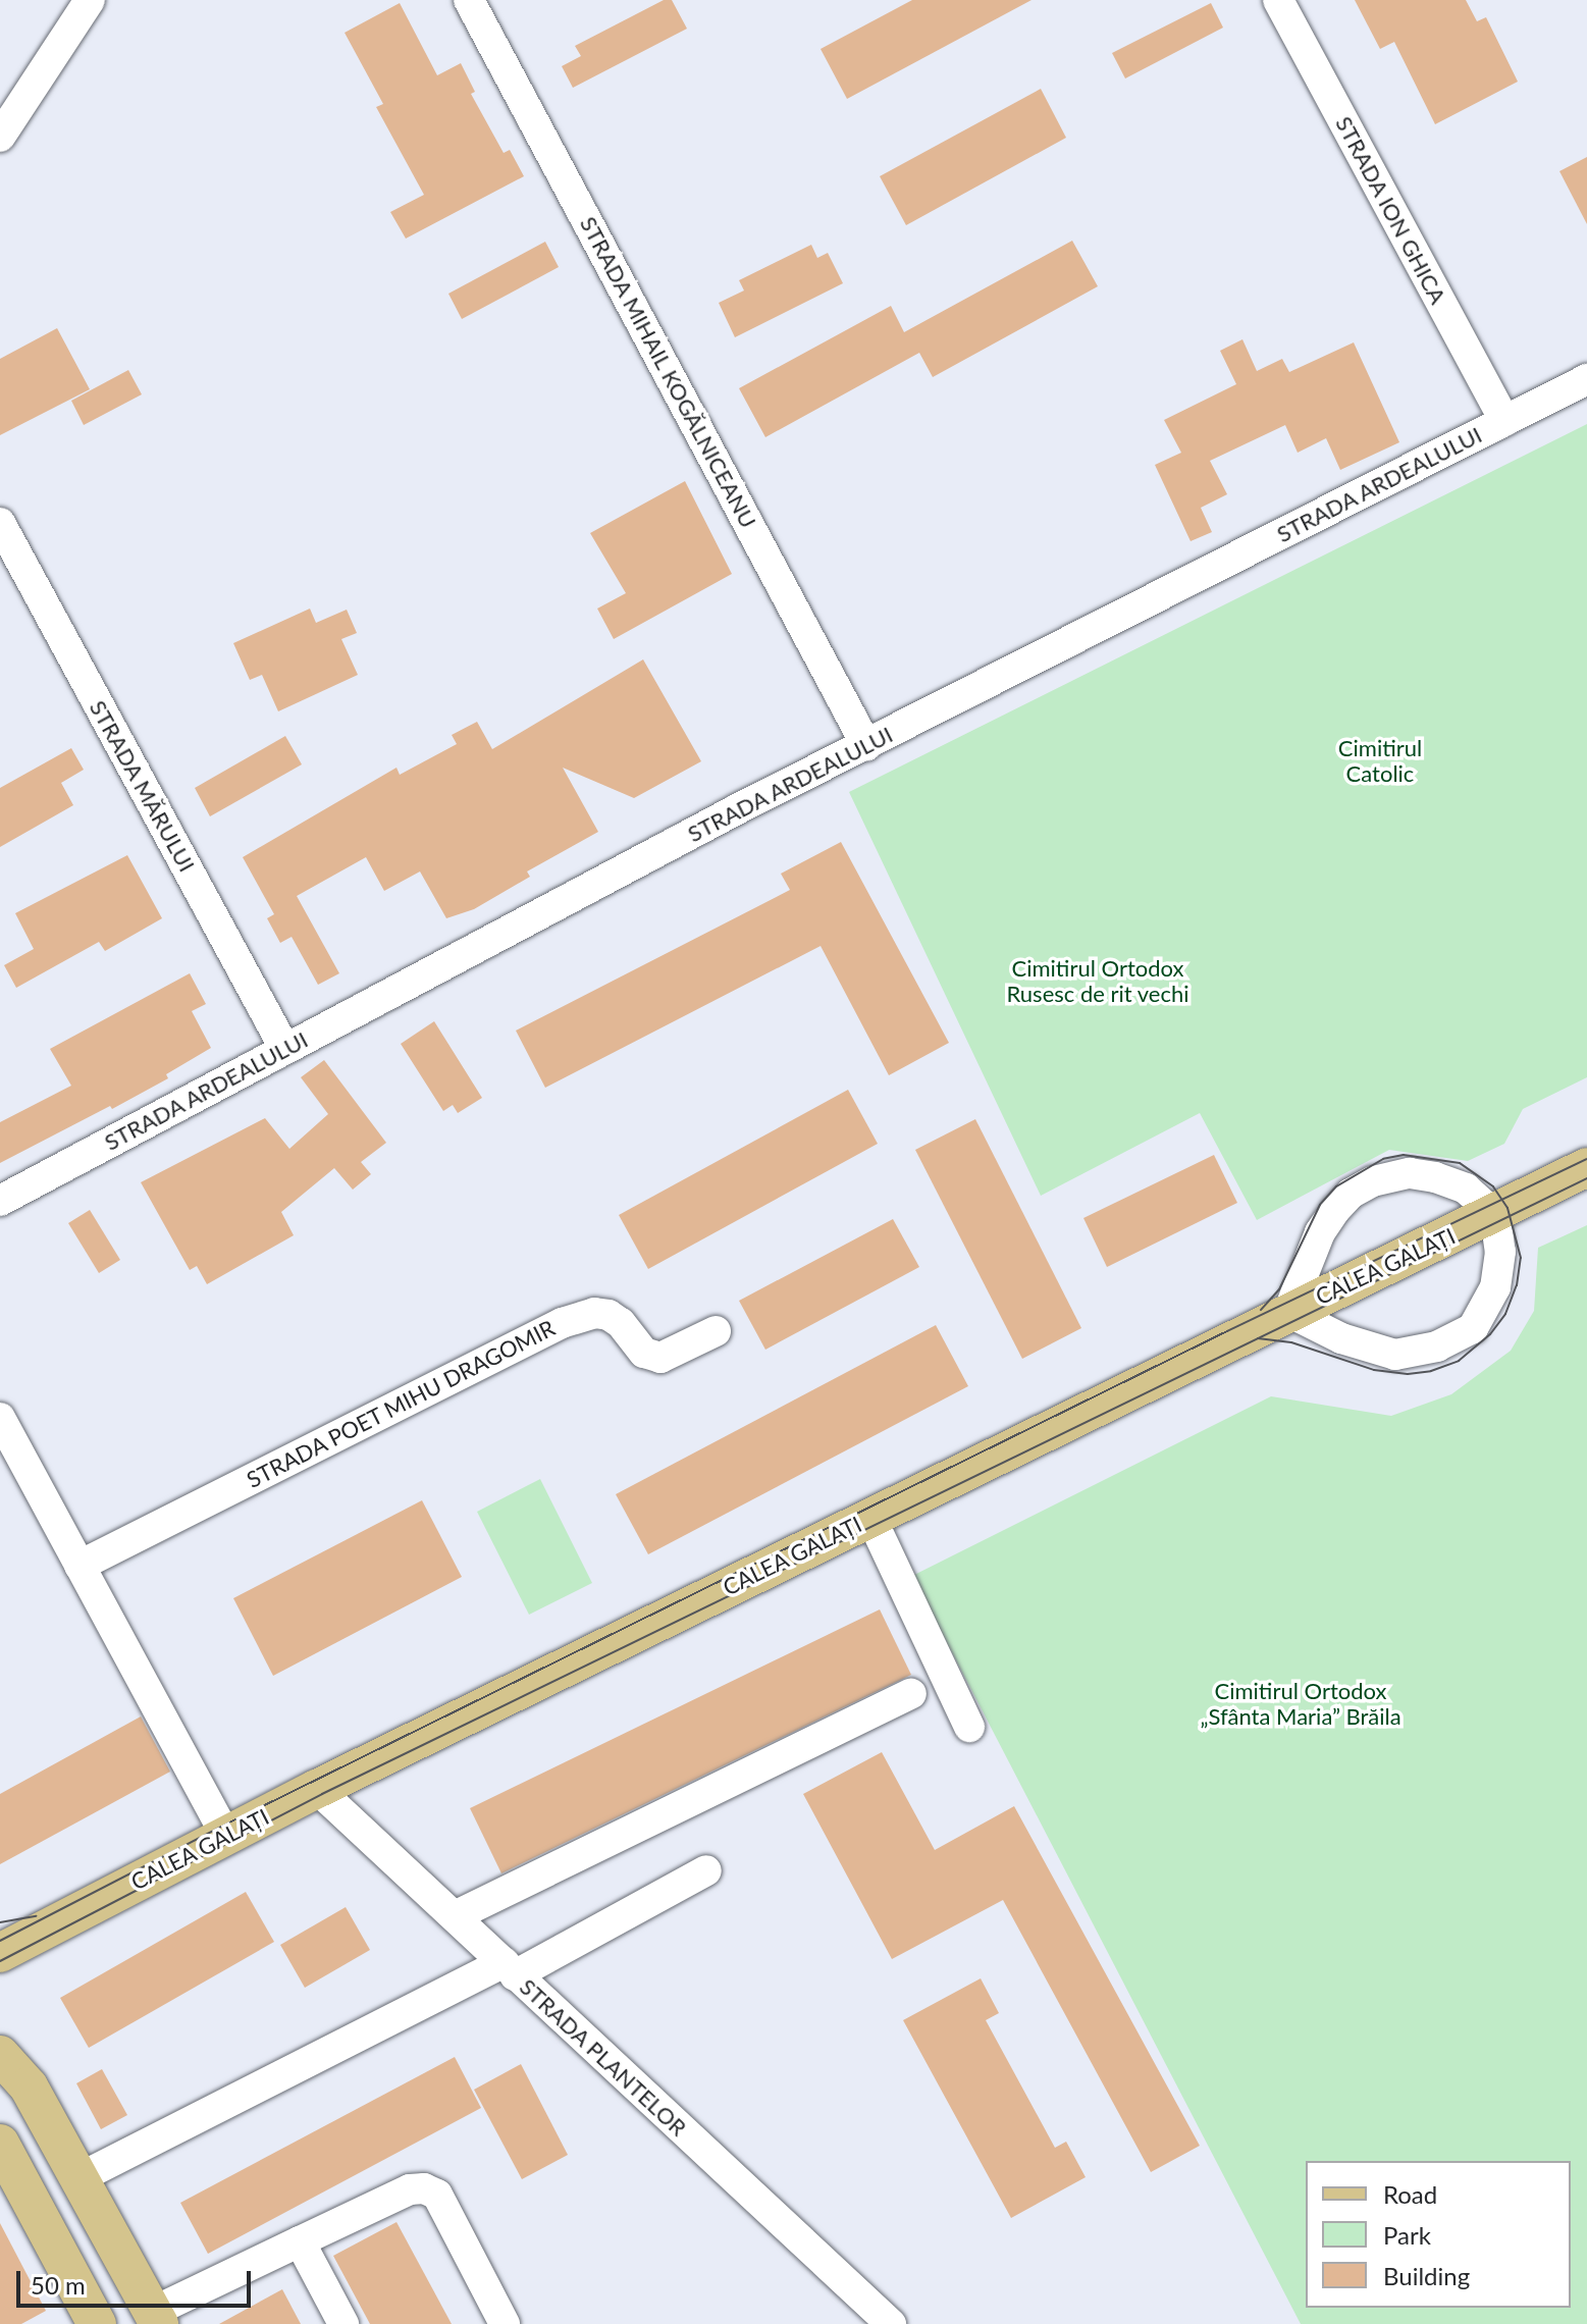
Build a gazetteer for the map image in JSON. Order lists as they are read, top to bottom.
{
  "streets": {
    "main road": ["CALEA GALAȚI"],
    "street": [
      "STRADA ION GHICA",
      "STRADA MIHAIL KOGĂLNICEANU",
      "STRADA ARDEALULUI",
      "STRADA MĂRULUI",
      "STRADA POET MIHU DRAGOMIR",
      "STRADA PLANTELOR"
    ]
  },
  "crossings": [
    ["STRADA ION GHICA", "STRADA ARDEALULUI"],
    ["STRADA MIHAIL KOGĂLNICEANU", "STRADA ARDEALULUI"],
    ["STRADA ARDEALULUI", "STRADA MĂRULUI"],
    ["CALEA GALAȚI", "STRADA PLANTELOR"]
  ],
  "parks": ["Cimitirul Catolic", "Cimitirul Ortodox Rusesc de rit vechi", "Cimitirul Ortodox „Sfânta Maria” Brăila"],
  "legend": ["Road", "Park", "Building"],
  "scale_bar": "50 m"
}
